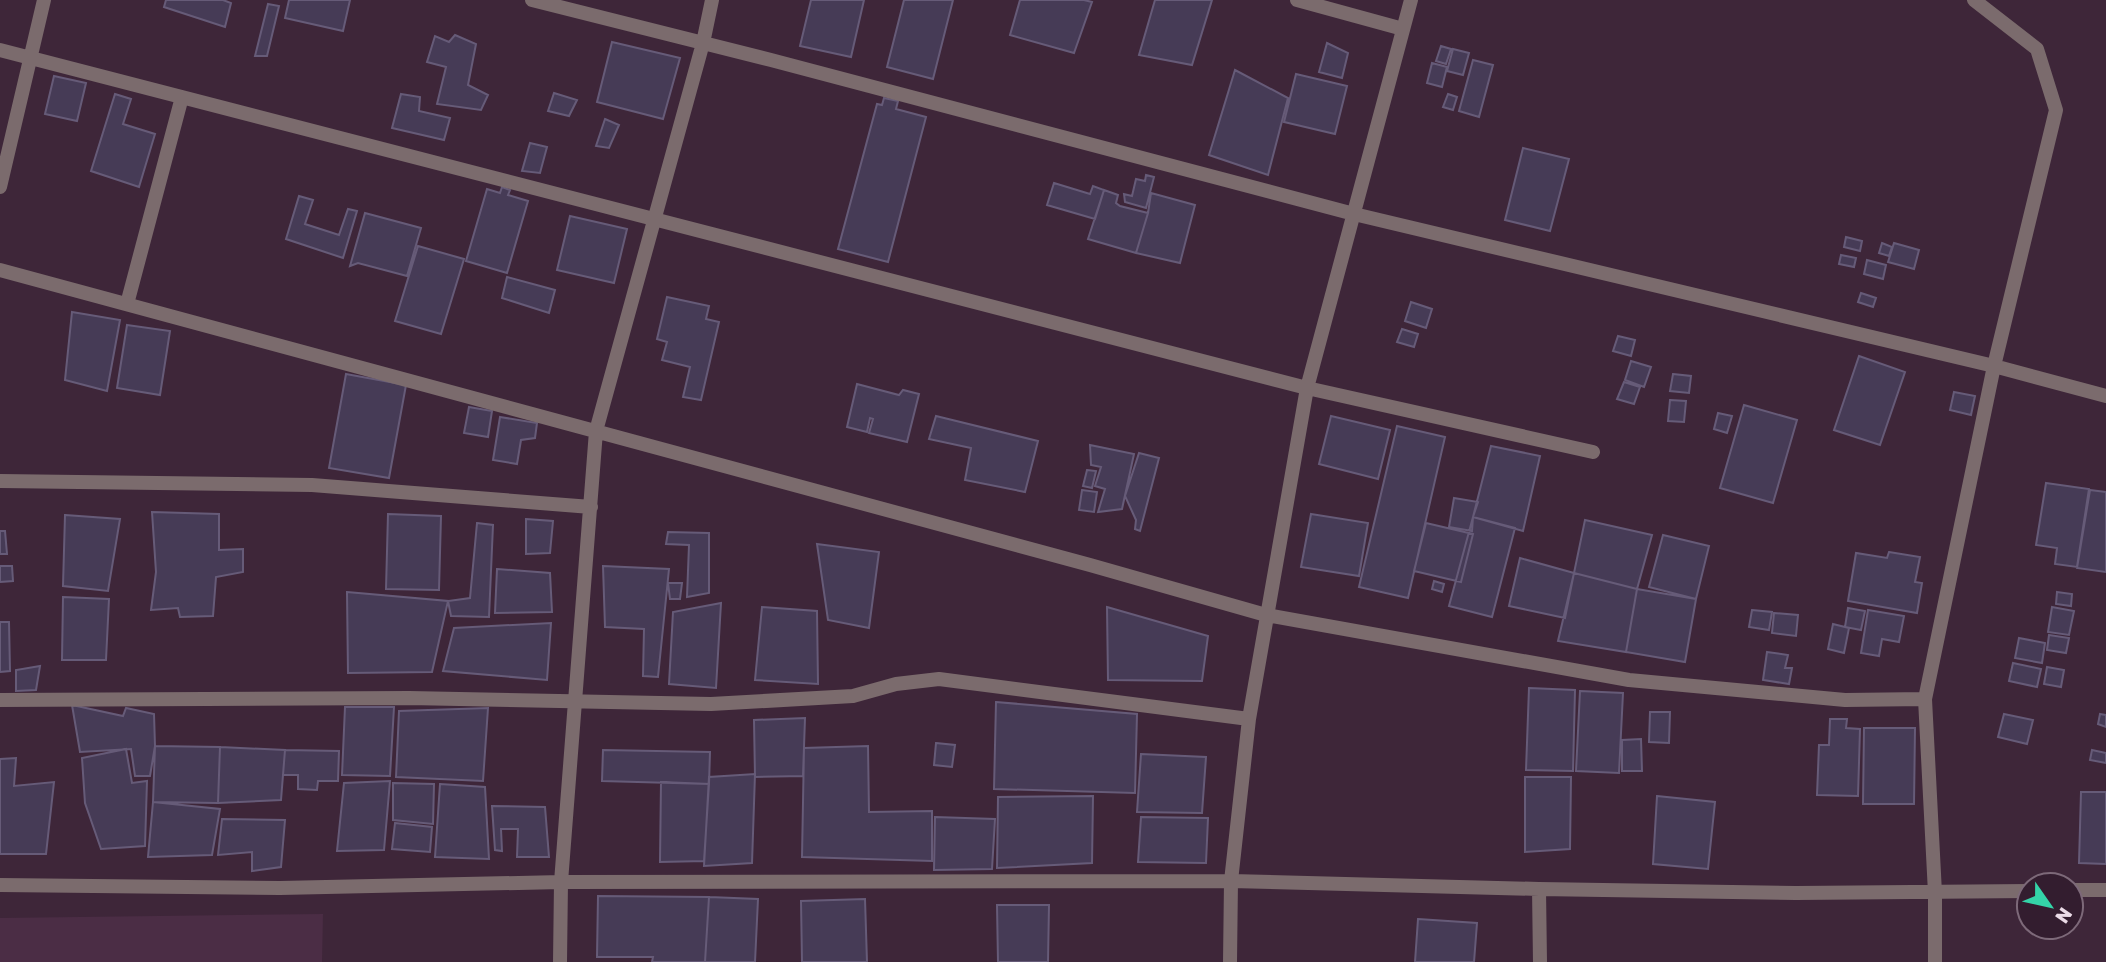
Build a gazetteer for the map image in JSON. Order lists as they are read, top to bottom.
{
  "north": "bottom right"
}
